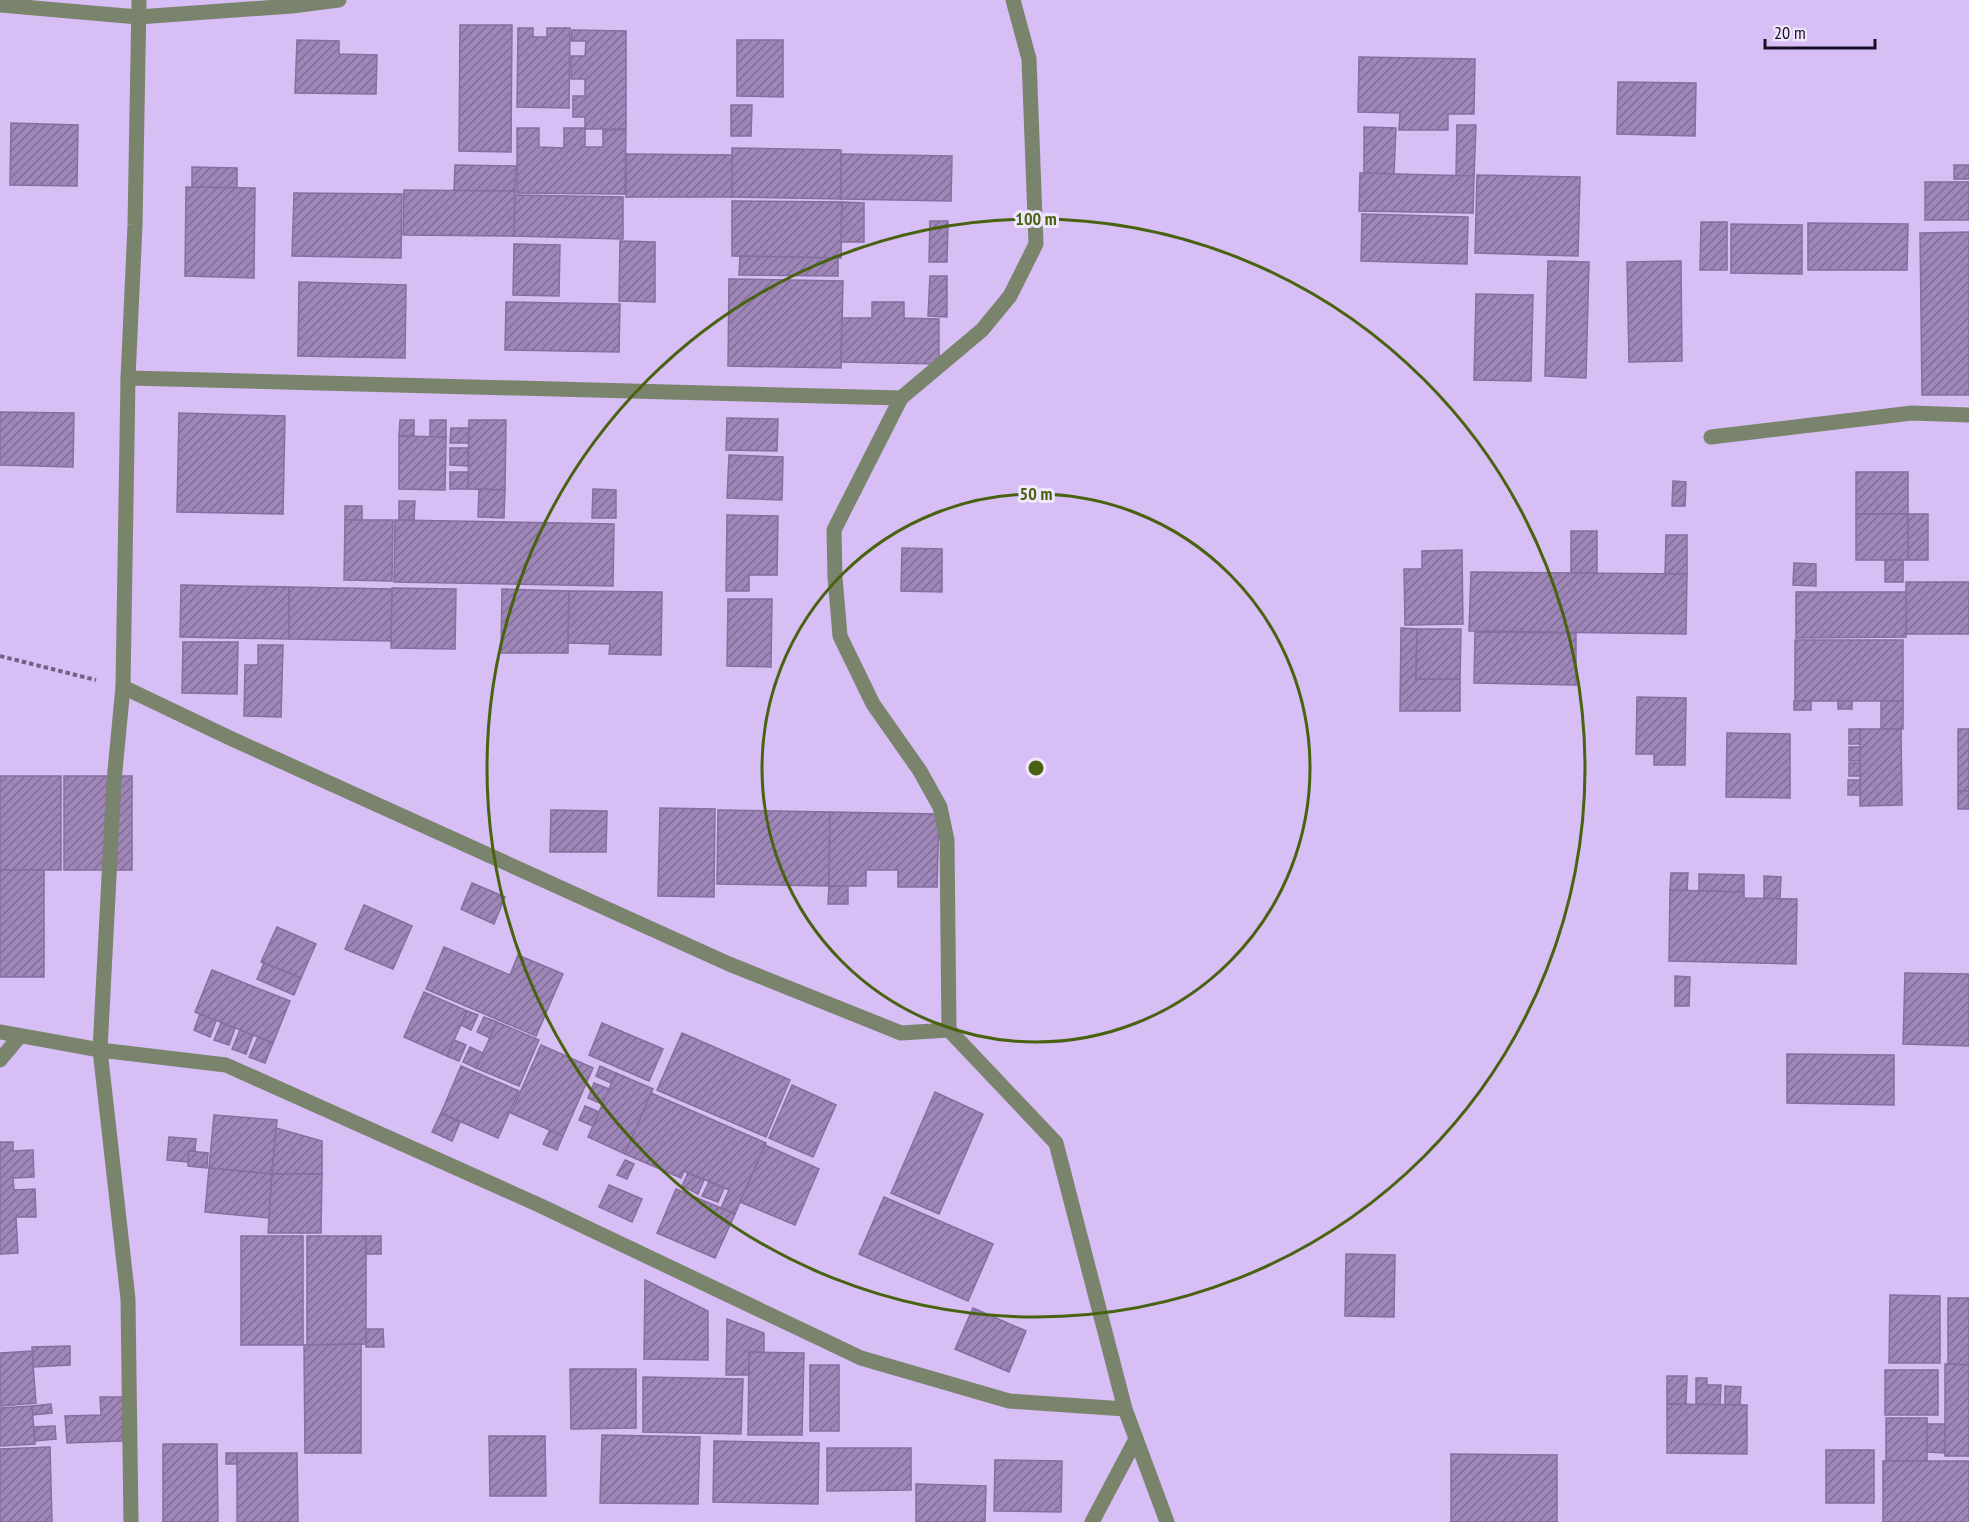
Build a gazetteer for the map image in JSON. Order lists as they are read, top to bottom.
{
  "scale_bar": "20 m",
  "rings": ["100 m", "50 m"]
}
